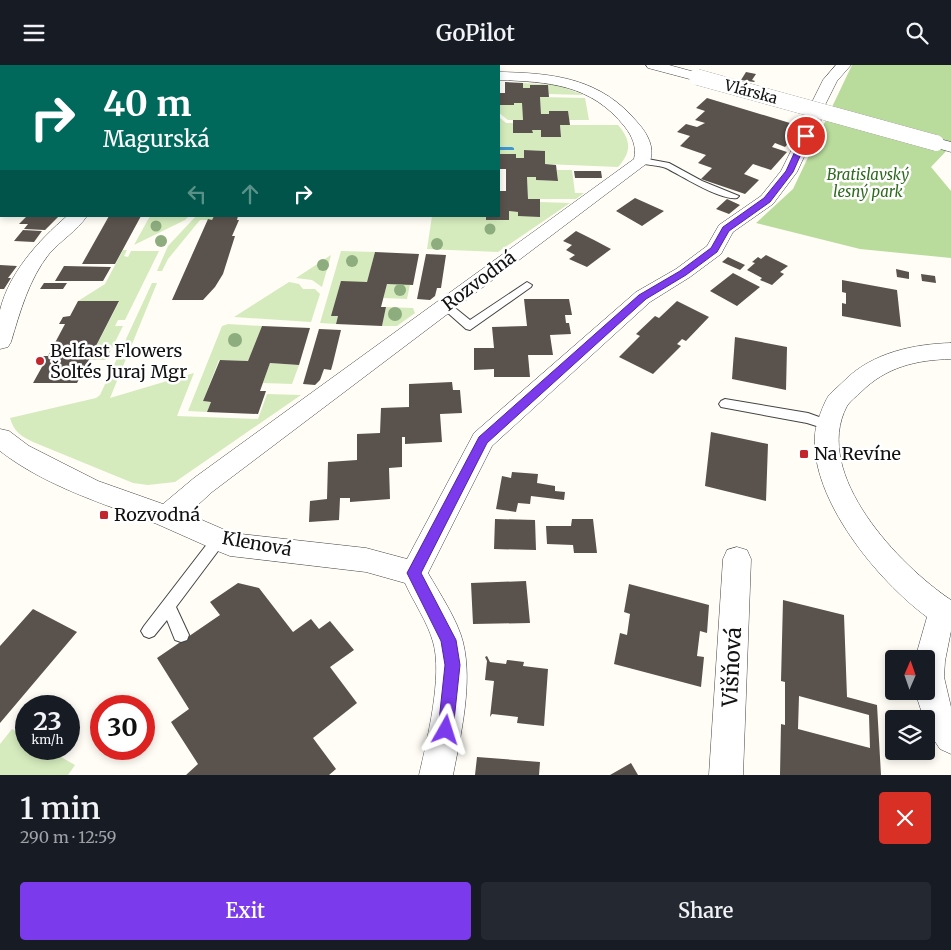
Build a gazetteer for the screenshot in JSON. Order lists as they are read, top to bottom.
{
  "streets": {
    "street": [
      "Vlárska",
      "Rozvodná",
      "Klenová",
      "Višňová"
    ]
  },
  "crossings": [
    ["Rozvodná", "Klenová"]
  ],
  "parks": ["Bratislavský lesný park"],
  "places": {
    "other": ["Belfast Flowers Šoltés Juraj Mgr"],
    "transit": ["Na Revíne", "Rozvodná"]
  },
  "north": "top",
  "page": {
    "header": "GoPilot",
    "turn": ["40 m", "Magurská"],
    "speed": "23 km/h",
    "limit": "30",
    "heading": ["1 min", "290 m · 12:59"],
    "buttons": ["Exit", "Share"]
  }
}
